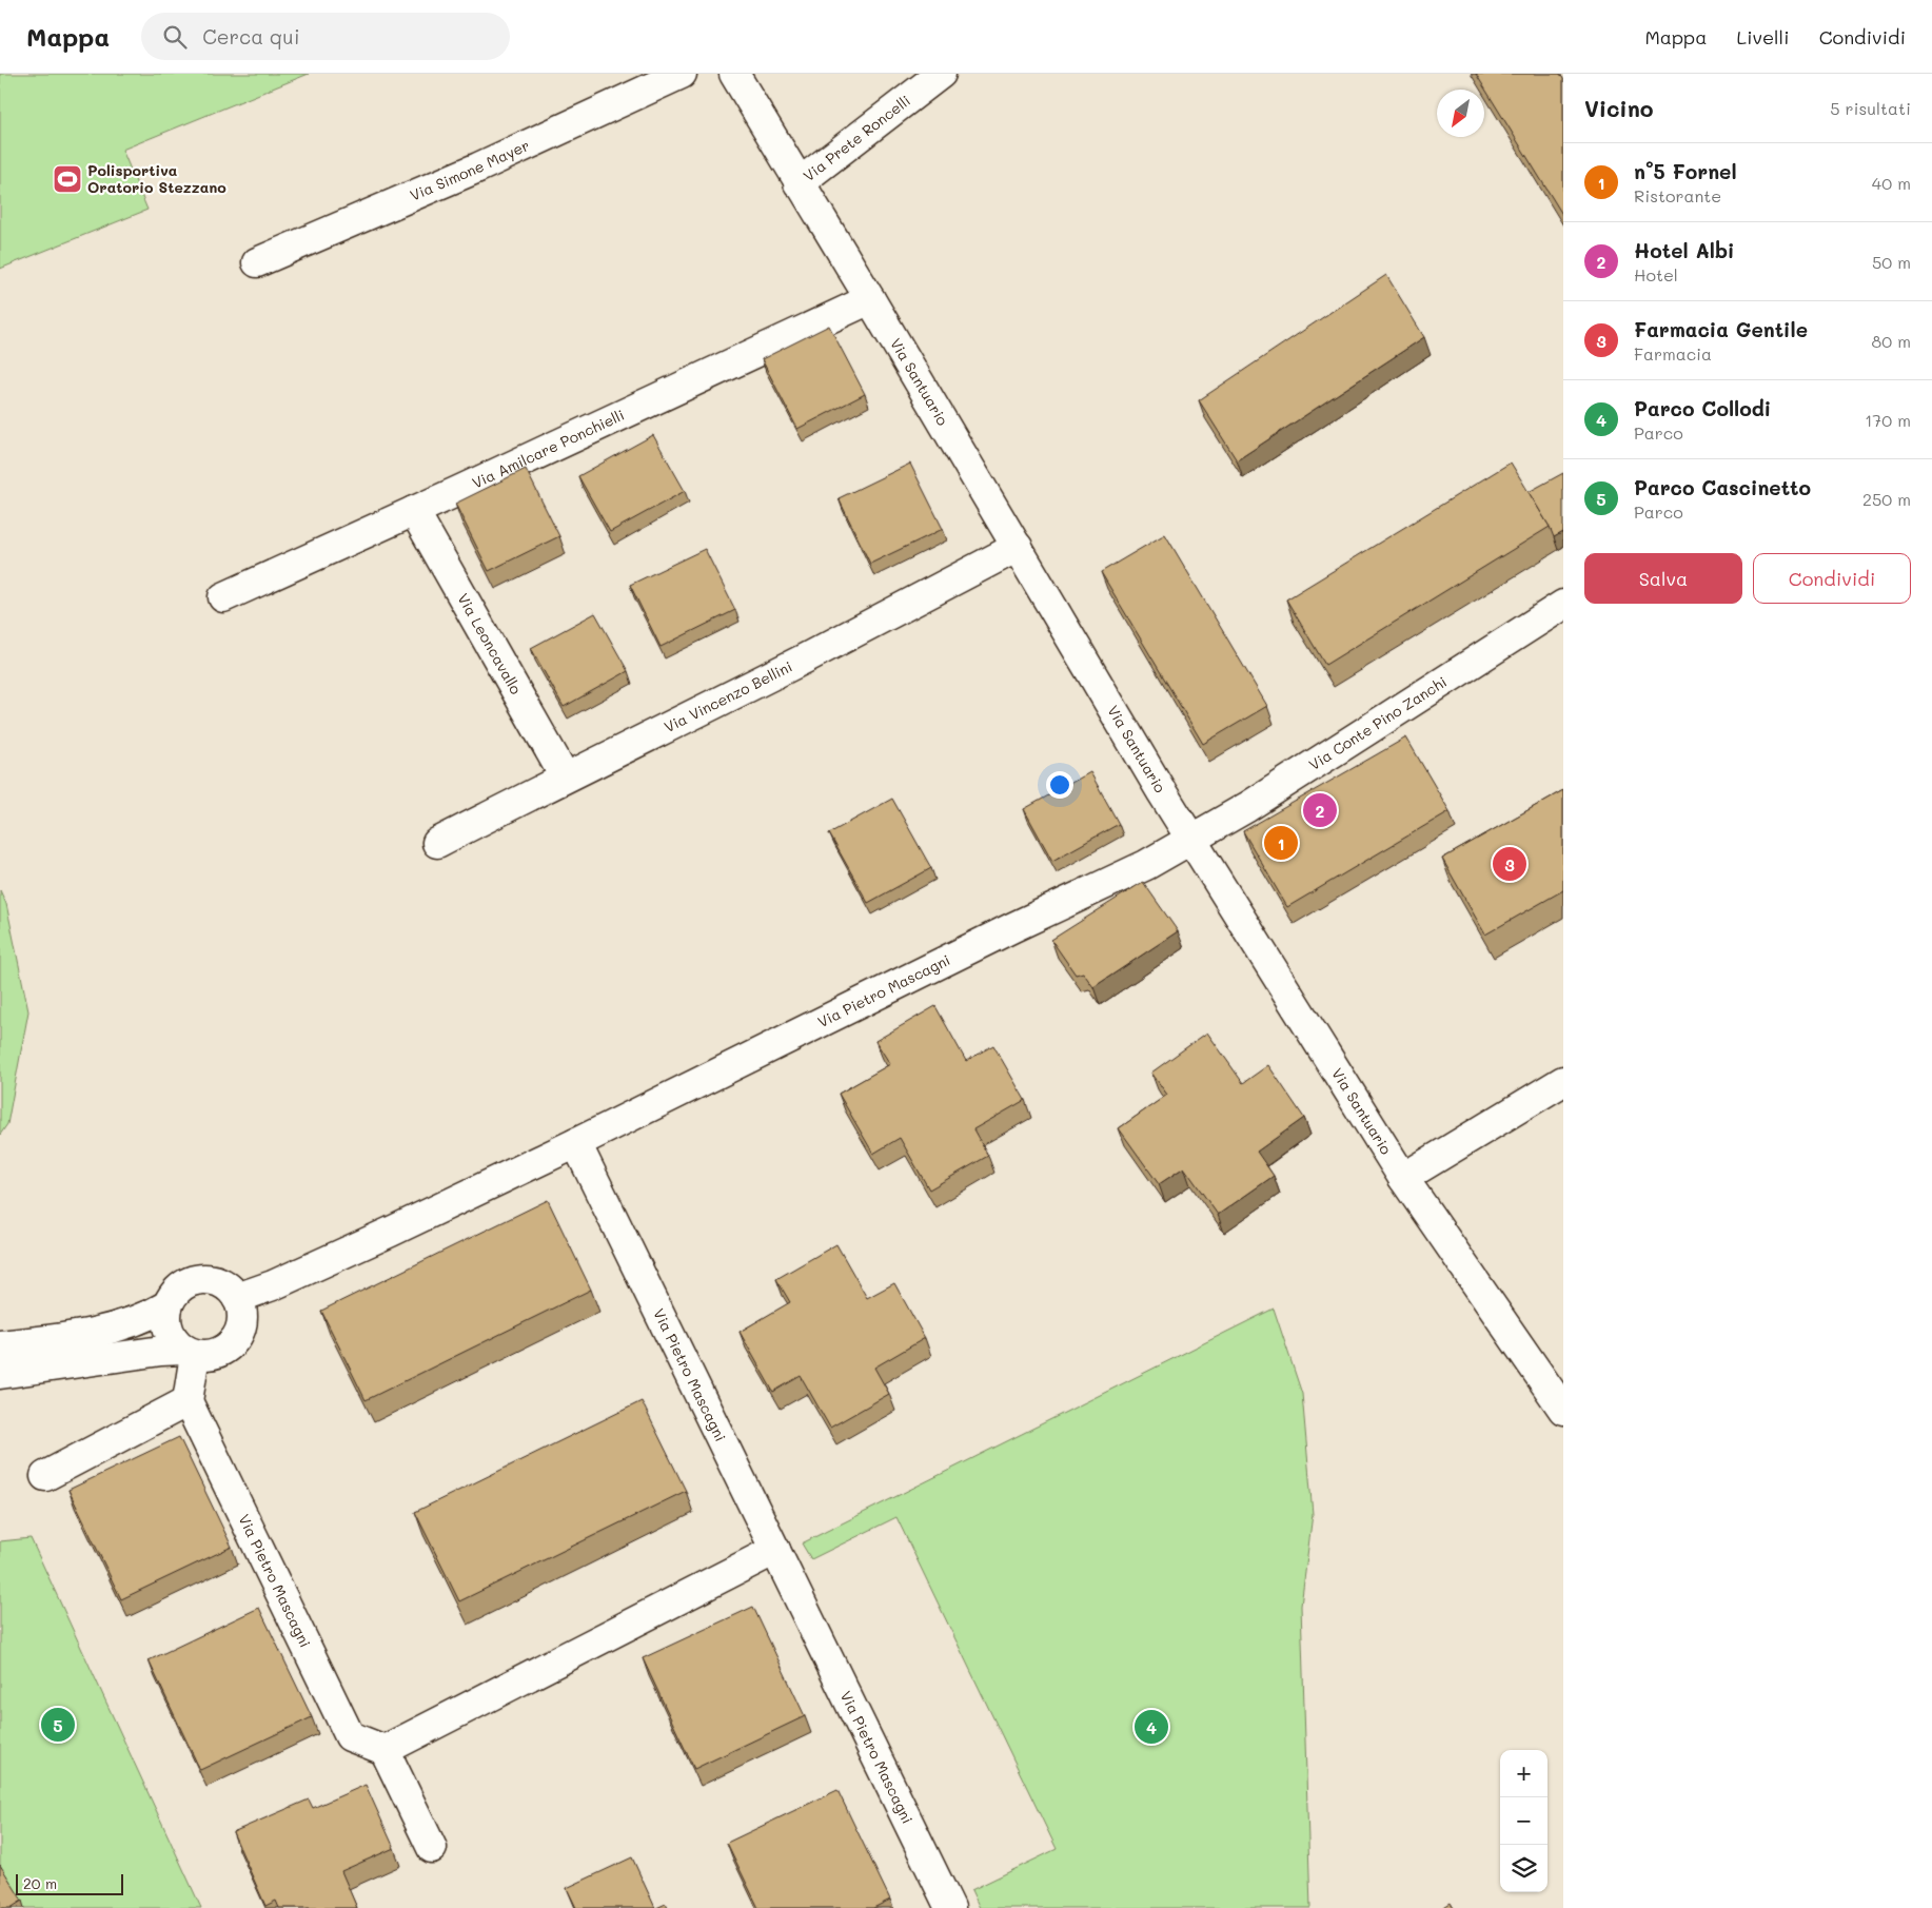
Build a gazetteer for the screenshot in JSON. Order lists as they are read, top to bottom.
{
  "streets": {
    "street": [
      "Via Prete Roncelli",
      "Via Simone Mayer",
      "Via Santuario",
      "Via Amilcare Ponchielli",
      "Via Leoncavallo",
      "Via Vincenzo Bellini",
      "Via Conte Pino Zanchi",
      "Via Pietro Mascagni"
    ]
  },
  "crossings": [
    ["Via Prete Roncelli", "Via Santuario"],
    ["Via Santuario", "Via Amilcare Ponchielli"],
    ["Via Santuario", "Via Vincenzo Bellini"],
    ["Via Santuario", "Via Conte Pino Zanchi"],
    ["Via Santuario", "Via Pietro Mascagni"],
    ["Via Amilcare Ponchielli", "Via Leoncavallo"],
    ["Via Leoncavallo", "Via Vincenzo Bellini"],
    ["Via Conte Pino Zanchi", "Via Pietro Mascagni"]
  ],
  "places": {
    "sports": ["Polisportiva Oratorio Stezzano"]
  },
  "scale_bar": "20 m",
  "north": "bottom left",
  "page": {
    "header": "Mappa",
    "search": "Cerca qui",
    "nav": ["Mappa", "Livelli", "Condividi"],
    "heading": ["Vicino", "5 risultati"],
    "list": [
      {
        "mark": "1",
        "name": "n°5 Fornel",
        "note": "Ristorante",
        "value": "40 m"
      },
      {
        "mark": "2",
        "name": "Hotel Albi",
        "note": "Hotel",
        "value": "50 m"
      },
      {
        "mark": "3",
        "name": "Farmacia Gentile",
        "note": "Farmacia",
        "value": "80 m"
      },
      {
        "mark": "4",
        "name": "Parco Collodi",
        "note": "Parco",
        "value": "170 m"
      },
      {
        "mark": "5",
        "name": "Parco Cascinetto",
        "note": "Parco",
        "value": "250 m"
      }
    ],
    "buttons": ["Salva", "Condividi"],
    "pins": [
      "2",
      "1",
      "3",
      "5",
      "4"
    ],
    "map_buttons": ["+", "−"],
    "scale": "20 m"
  }
}
